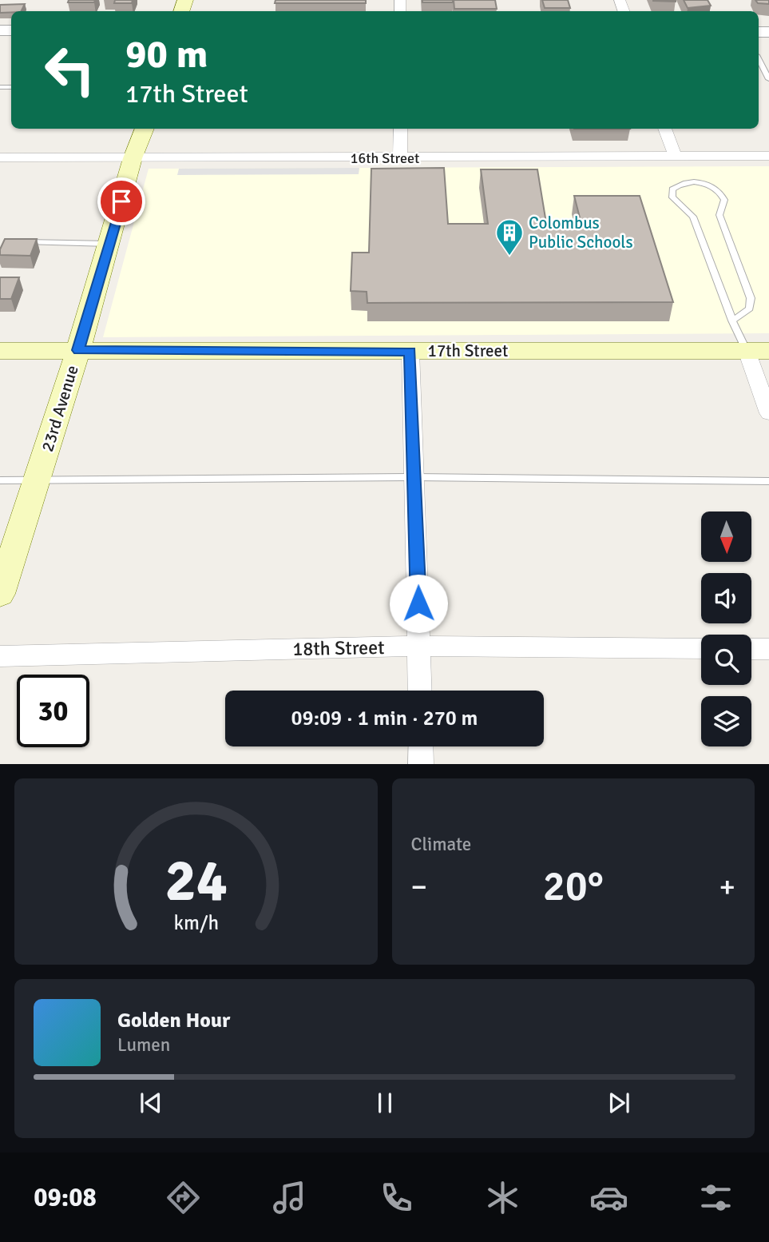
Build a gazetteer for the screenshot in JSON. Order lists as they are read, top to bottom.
{
  "streets": {
    "main road": ["17th Street", "23rd Avenue"],
    "street": ["16th Street", "18th Street"]
  },
  "crossings": [
    ["16th Street", "23rd Avenue"],
    ["17th Street", "23rd Avenue"]
  ],
  "places": {
    "building": ["Colombus Public Schools"]
  },
  "north": "bottom",
  "page": {
    "turn": ["90 m", "17th Street"],
    "limit": "30",
    "trip": "09:09 · 1 min · 270 m",
    "tile": "Climate",
    "heat": ["−", "20°", "+"],
    "song": ["Golden Hour", "Lumen"],
    "tabs": "09:08",
    "gauge": ["24", "km/h"]
  }
}
